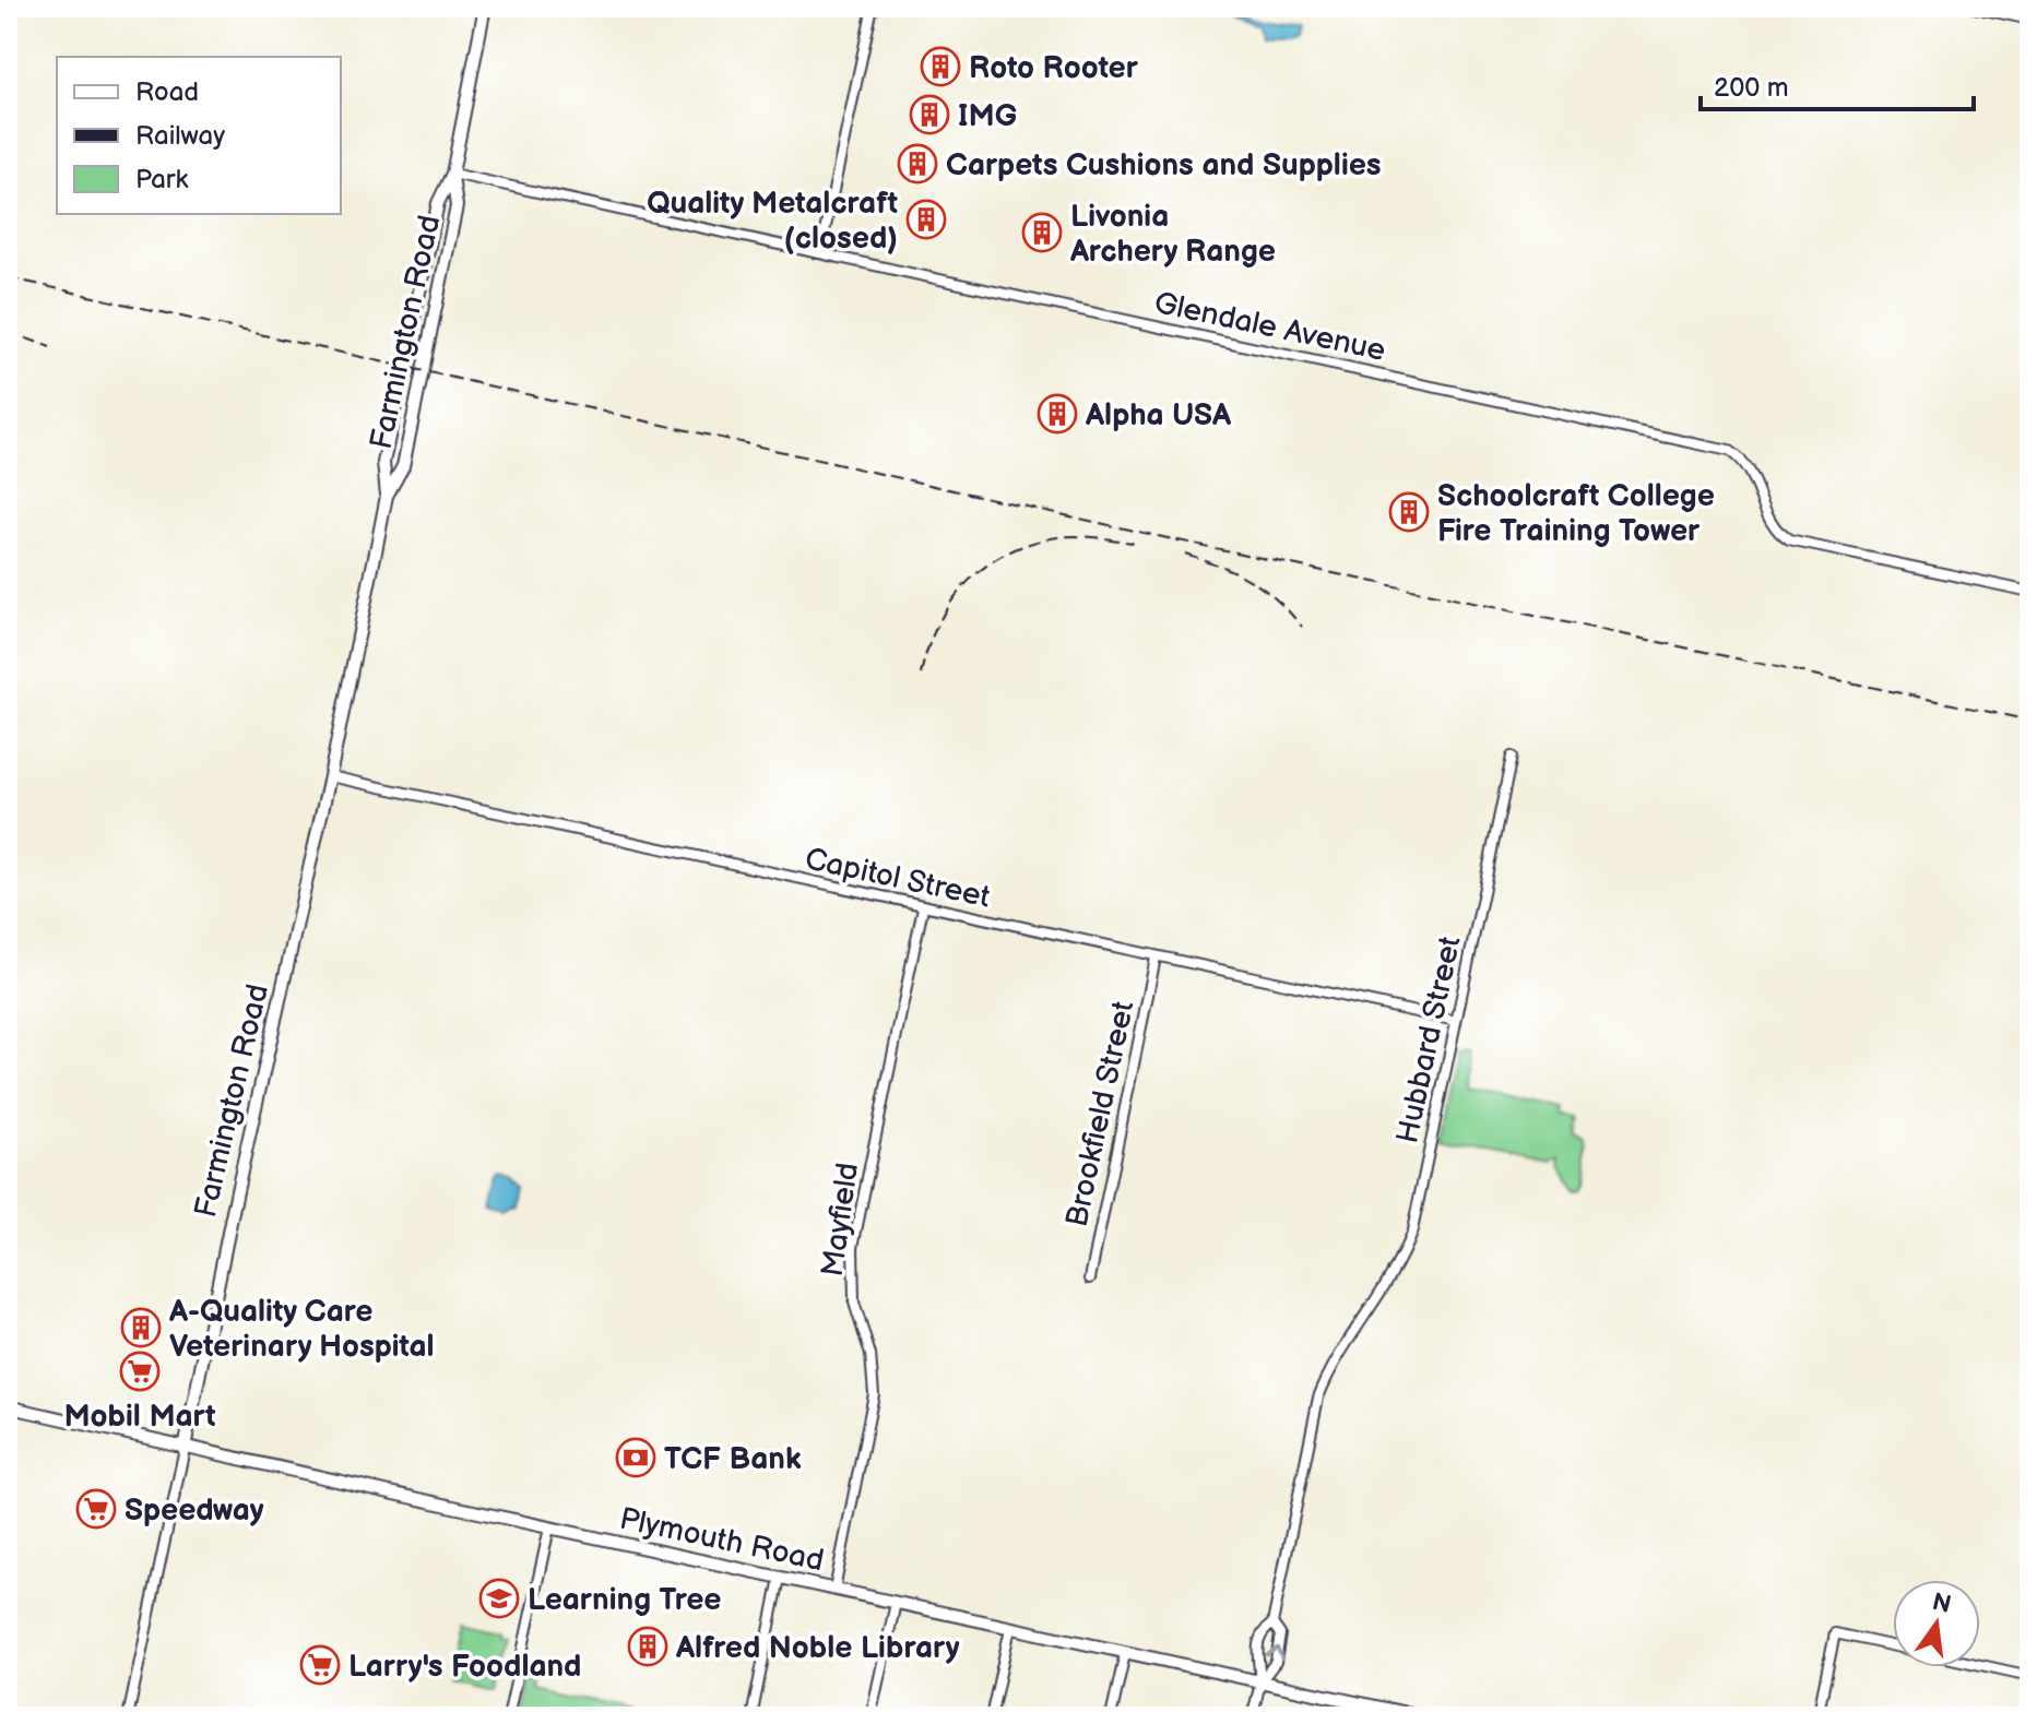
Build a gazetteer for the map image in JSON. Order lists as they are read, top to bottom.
{
  "streets": {
    "main road": ["Farmington Road", "Plymouth Road"],
    "street": [
      "Glendale Avenue",
      "Capitol Street",
      "Hubbard Street",
      "Brookfield Street",
      "Mayfield"
    ]
  },
  "crossings": [
    ["Glendale Avenue", "Farmington Road"],
    ["Farmington Road", "Capitol Street"],
    ["Farmington Road", "Plymouth Road"],
    ["Capitol Street", "Hubbard Street"],
    ["Capitol Street", "Brookfield Street"],
    ["Capitol Street", "Mayfield"],
    ["Mayfield", "Plymouth Road"]
  ],
  "places": {
    "building": [
      "Roto Rooter",
      "IMG",
      "Carpets Cushions and Supplies",
      "Quality Metalcraft (closed)",
      "Livonia Archery Range",
      "Alpha USA",
      "Schoolcraft College Fire Training Tower",
      "A-Quality Care Veterinary Hospital",
      "Alfred Noble Library"
    ],
    "supermarket": ["Mobil Mart", "Speedway", "Larry's Foodland"],
    "bank": ["TCF Bank"],
    "school or university": ["Learning Tree"]
  },
  "legend": ["Road", "Railway", "Park"],
  "scale_bar": "200 m",
  "north": "top"
}
